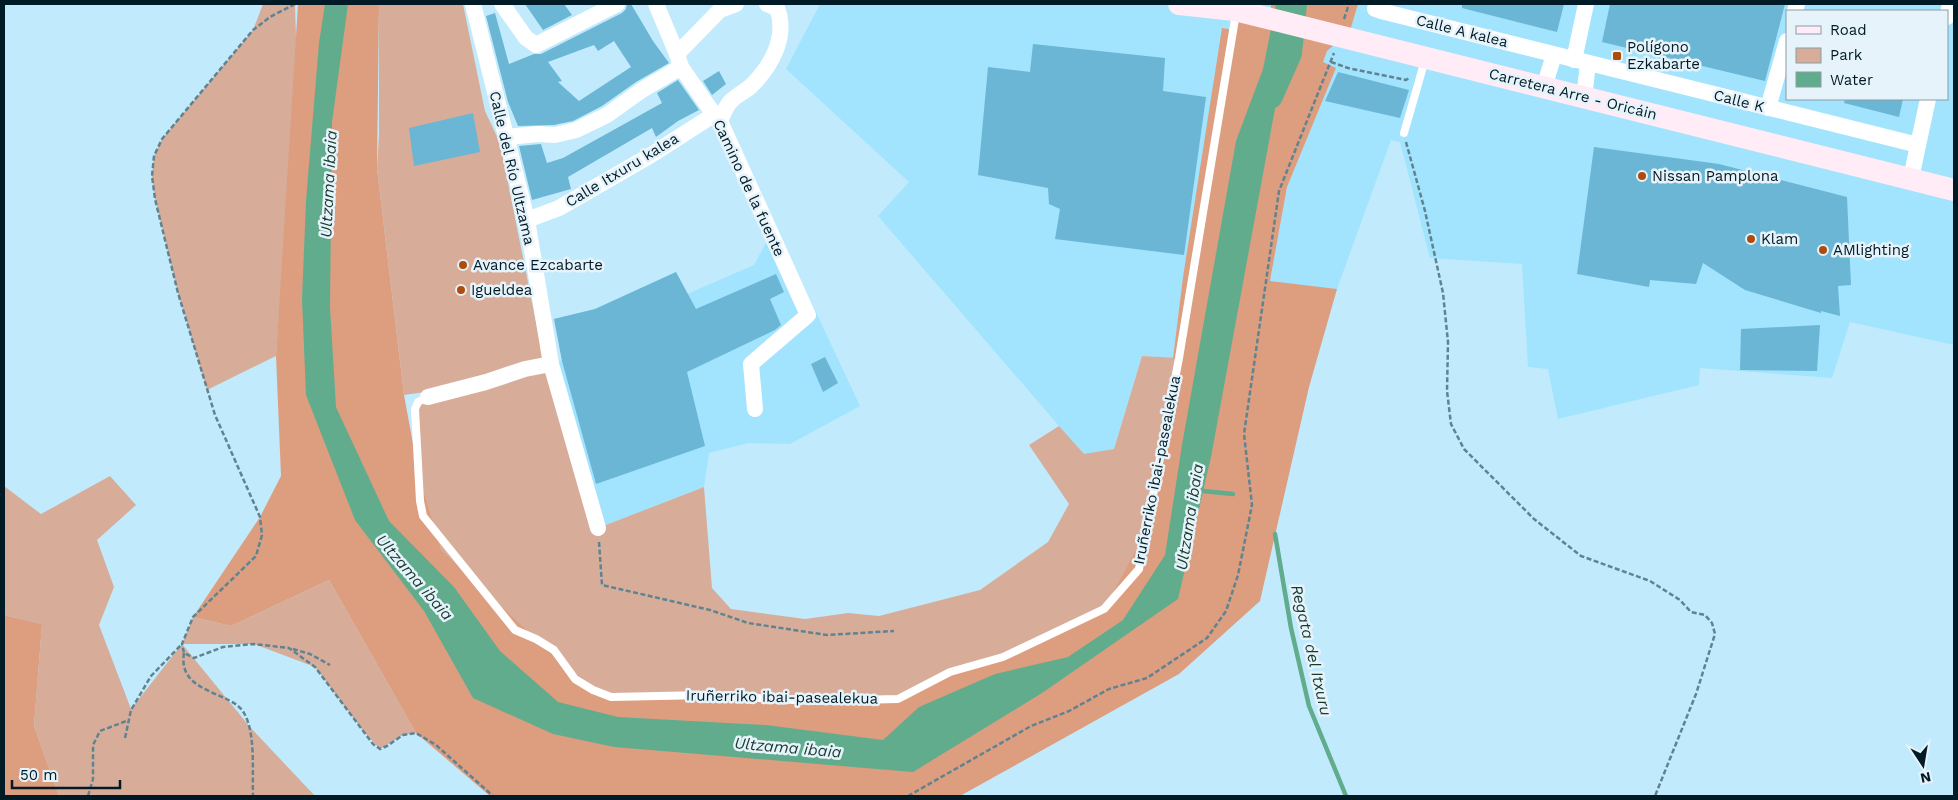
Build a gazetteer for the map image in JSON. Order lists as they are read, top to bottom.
{
  "streets": {
    "street": [
      "Calle A kalea",
      "Carretera Arre - Oricáin",
      "Calle K",
      "Calle del Río Ultzama",
      "Calle Itxuru kalea",
      "Camino de la fuente"
    ],
    "lane": ["Iruñerriko ibai-pasealekua"]
  },
  "crossings": [
    ["Calle A kalea", "Calle K"],
    ["Carretera Arre - Oricáin", "Iruñerriko ibai-pasealekua"],
    ["Calle del Río Ultzama", "Calle Itxuru kalea"],
    ["Calle Itxuru kalea", "Camino de la fuente"]
  ],
  "water": ["Ultzama ibaia", "Regata del Itxuru"],
  "places": {
    "transit": ["Polígono Ezkabarte"],
    "other": [
      "Nissan Pamplona",
      "Klam",
      "AMlighting",
      "Avance Ezcabarte",
      "Igueldea"
    ]
  },
  "legend": ["Road", "Park", "Water"],
  "scale_bar": "50 m",
  "north": "bottom"
}
